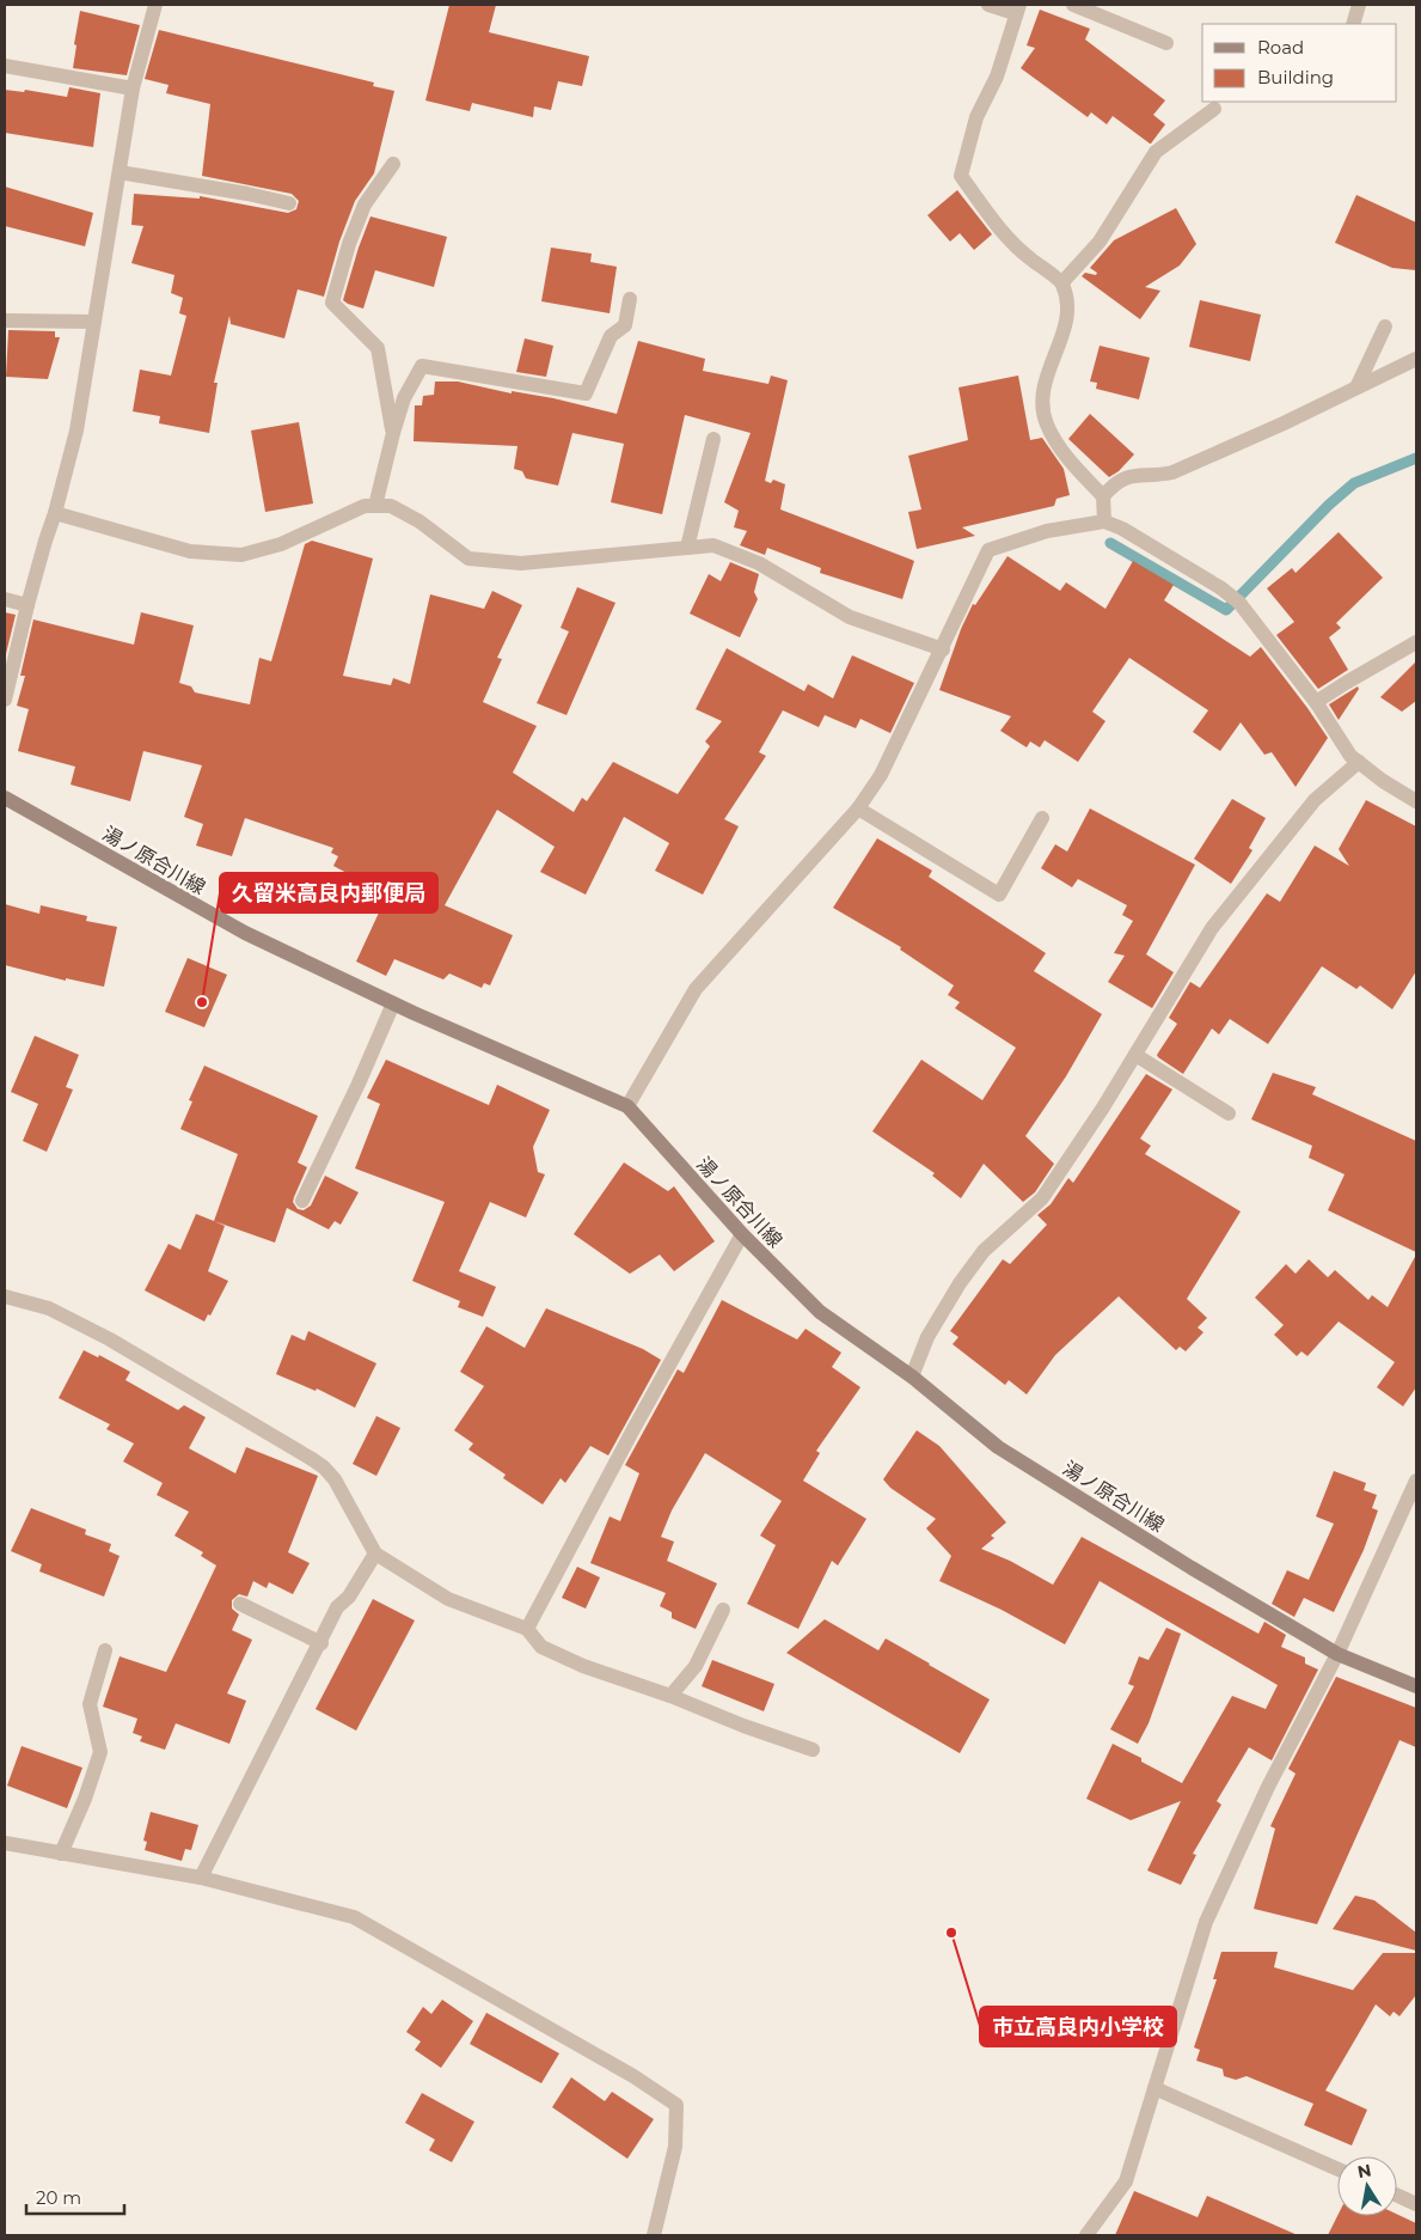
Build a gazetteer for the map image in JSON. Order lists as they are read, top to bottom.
{
  "streets": {
    "main road": ["湯ノ原合川線"]
  },
  "places": ["久留米高良内郵便局", "市立高良内小学校"],
  "legend": ["Road", "Building"],
  "scale_bar": "20 m",
  "north": "top"
}
